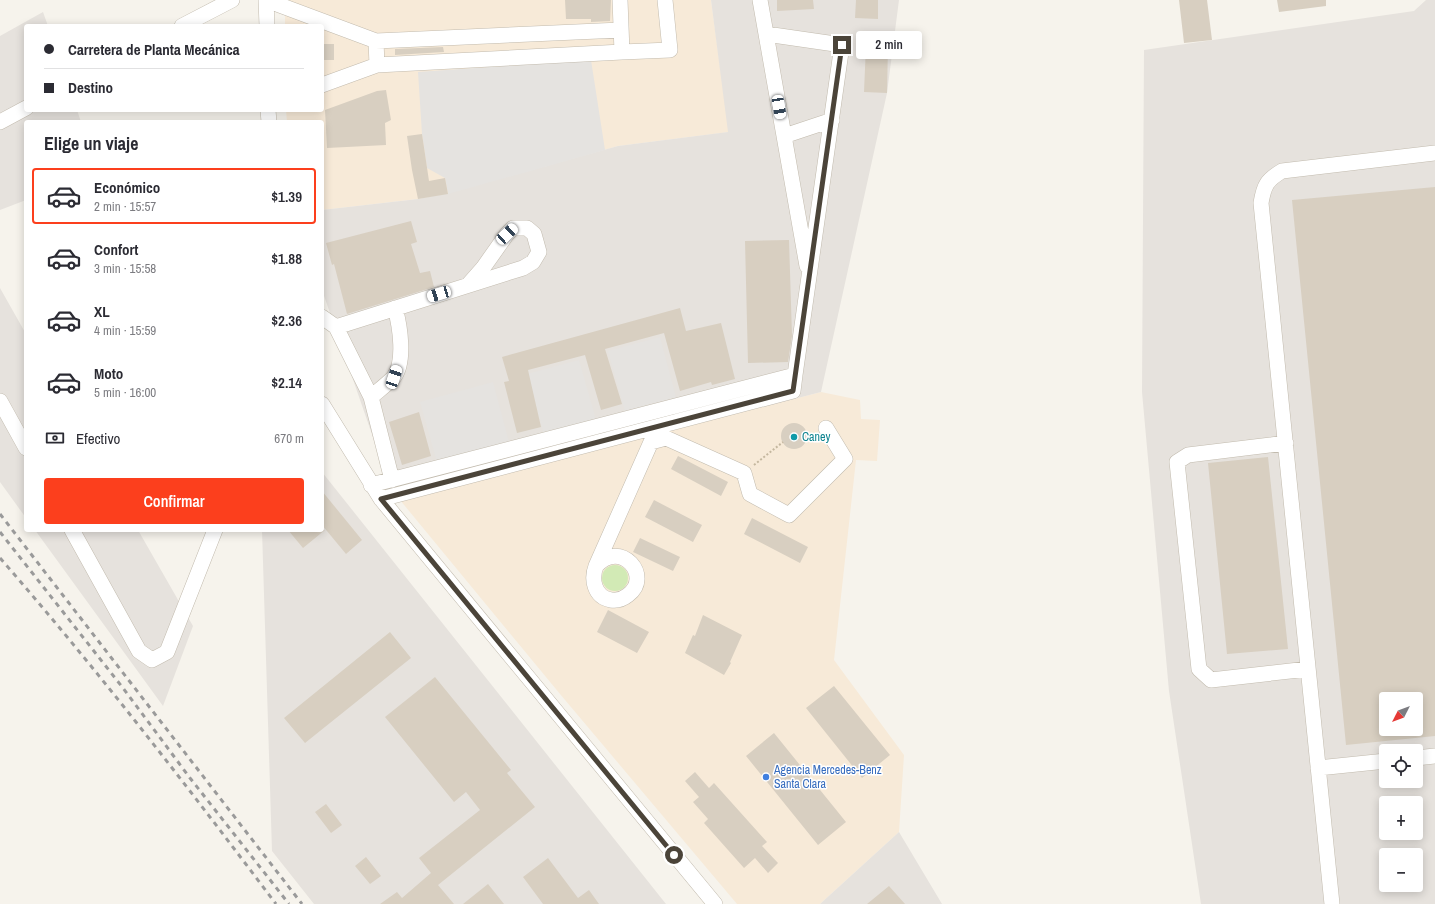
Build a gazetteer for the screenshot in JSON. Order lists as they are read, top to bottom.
{
  "places": ["Caney", "Agencia Mercedes-Benz Santa Clara"],
  "north": "bottom left",
  "page": {
    "banner": ["Carretera de Planta Mecánica", "Destino"],
    "bubble": "2 min",
    "heading": "Elige un viaje",
    "list": [
      {
        "name": "Económico",
        "note": "2 min · 15:57",
        "value": "$1.39"
      },
      {
        "name": "Confort",
        "note": "3 min · 15:58",
        "value": "$1.88"
      },
      {
        "name": "XL",
        "note": "4 min · 15:59",
        "value": "$2.36"
      },
      {
        "name": "Moto",
        "note": "5 min · 16:00",
        "value": "$2.14"
      }
    ],
    "pay": ["Efectivo", "670 m"],
    "buttons": "Confirmar",
    "map_buttons": ["+", "−"]
  }
}
